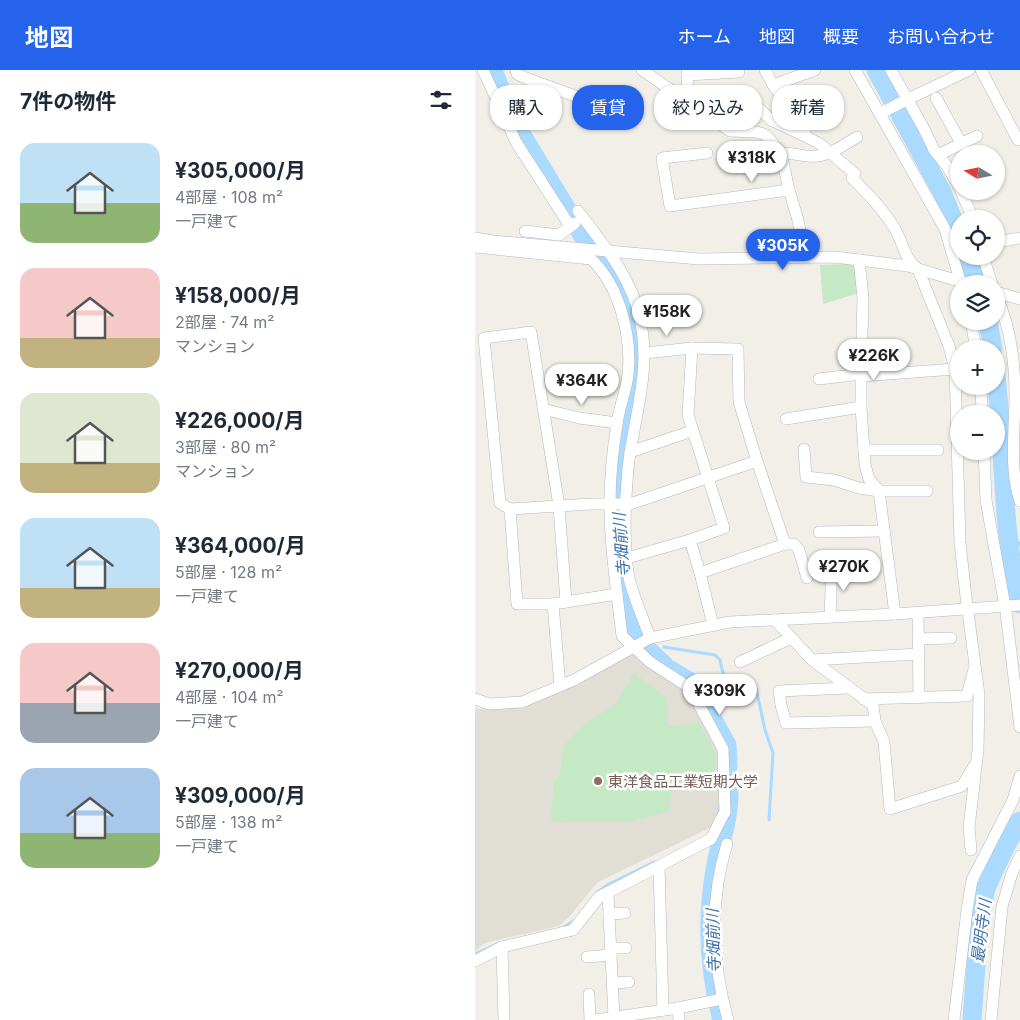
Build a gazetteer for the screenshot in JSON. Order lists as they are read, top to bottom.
{
  "water": ["寺畑前川", "最明寺川"],
  "places": ["東洋食品工業短期大学"],
  "north": "left",
  "page": {
    "header": "地図",
    "nav": [
      "ホーム",
      "地図",
      "概要",
      "お問い合わせ"
    ],
    "heading": "7件の物件",
    "chip": [
      "購入",
      "賃貸",
      "絞り込み",
      "新着"
    ],
    "list": [
      {
        "name": "¥305,000/月",
        "note": "4部屋 · 108 m² · 一戸建て"
      },
      {
        "name": "¥158,000/月",
        "note": "2部屋 · 74 m² · マンション"
      },
      {
        "name": "¥226,000/月",
        "note": "3部屋 · 80 m² · マンション"
      },
      {
        "name": "¥364,000/月",
        "note": "5部屋 · 128 m² · 一戸建て"
      },
      {
        "name": "¥270,000/月",
        "note": "4部屋 · 104 m² · 一戸建て"
      },
      {
        "name": "¥309,000/月",
        "note": "5部屋 · 138 m² · 一戸建て"
      }
    ],
    "price": [
      "¥318K",
      "¥305K",
      "¥158K",
      "¥226K",
      "¥364K",
      "¥270K",
      "¥309K"
    ],
    "map_buttons": ["+", "−"]
  }
}
